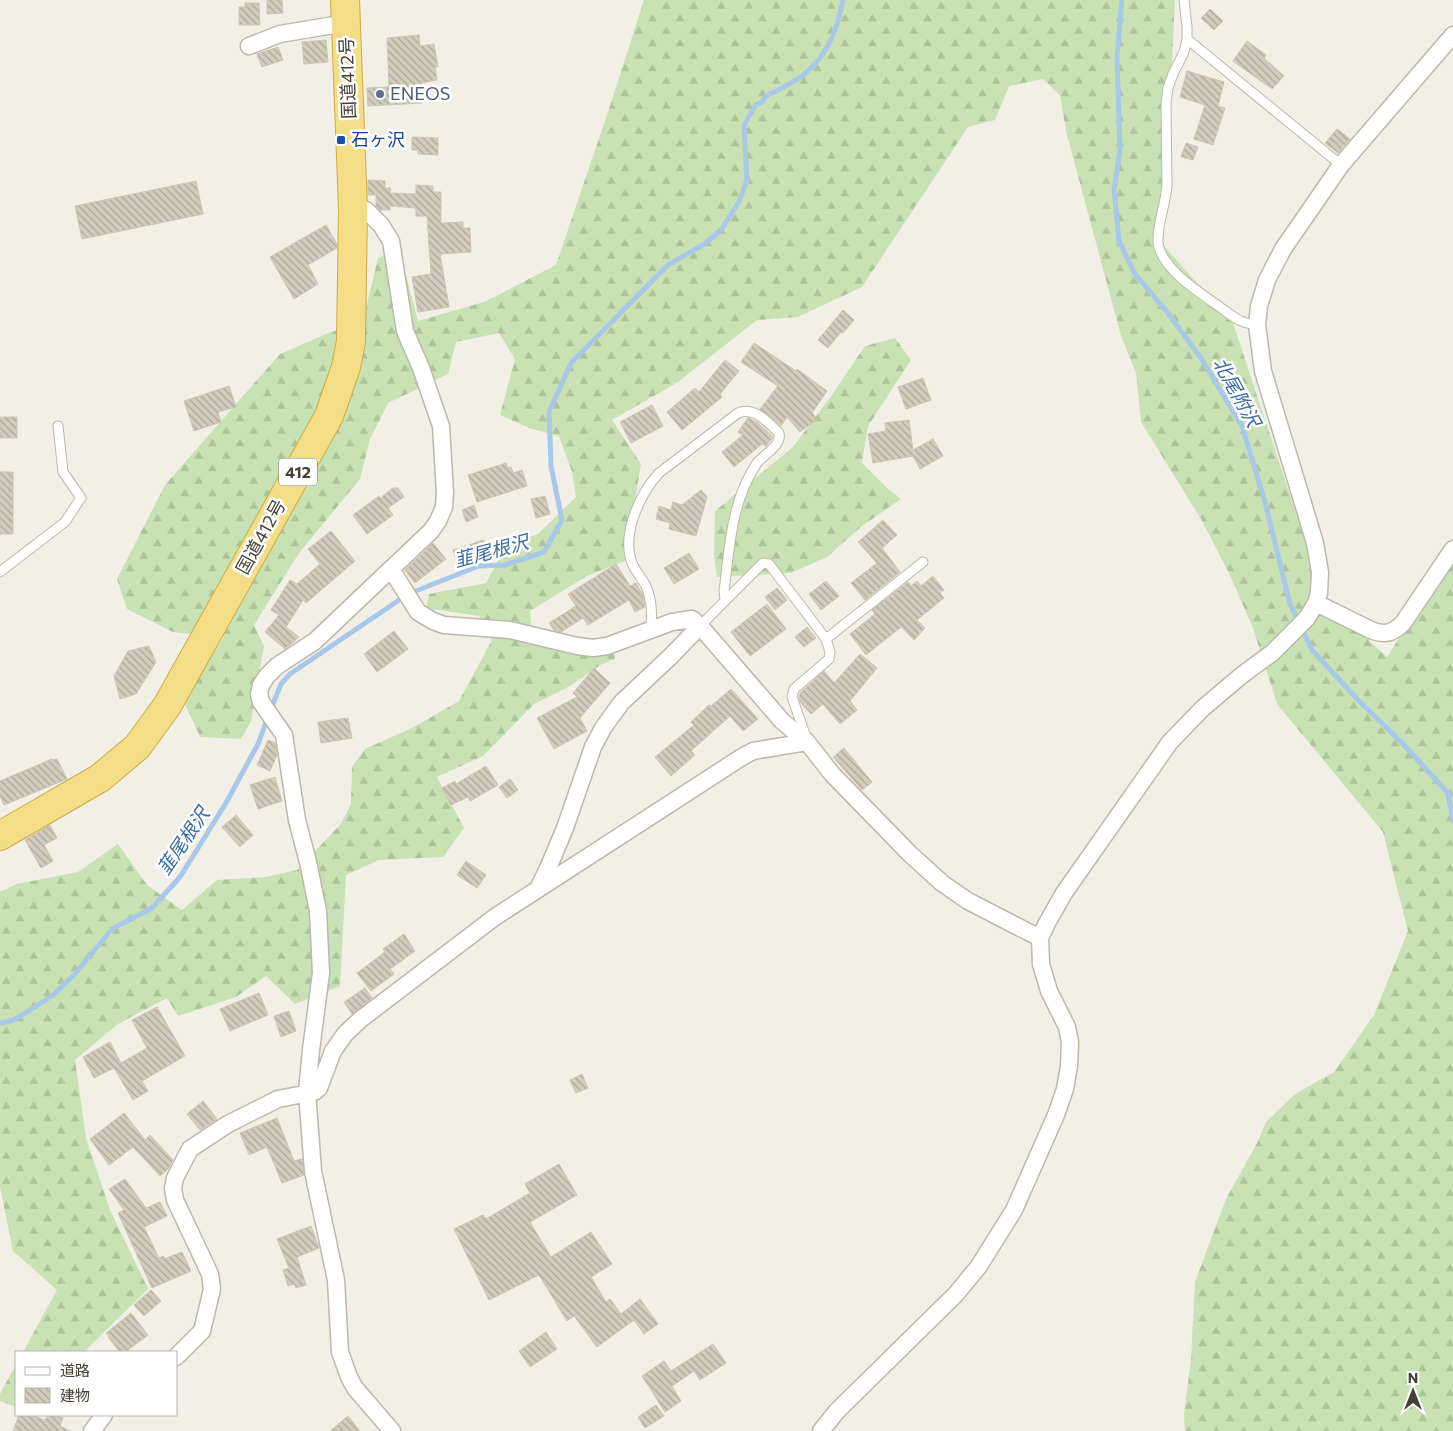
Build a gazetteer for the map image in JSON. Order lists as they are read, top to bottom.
{
  "streets": {
    "highway": ["国道412号", "412"]
  },
  "water": ["北尾附沢", "韮尾根沢"],
  "places": {
    "other": ["ENEOS"],
    "transit": ["石ヶ沢"]
  },
  "legend": ["道路", "建物"],
  "north": "top"
}
